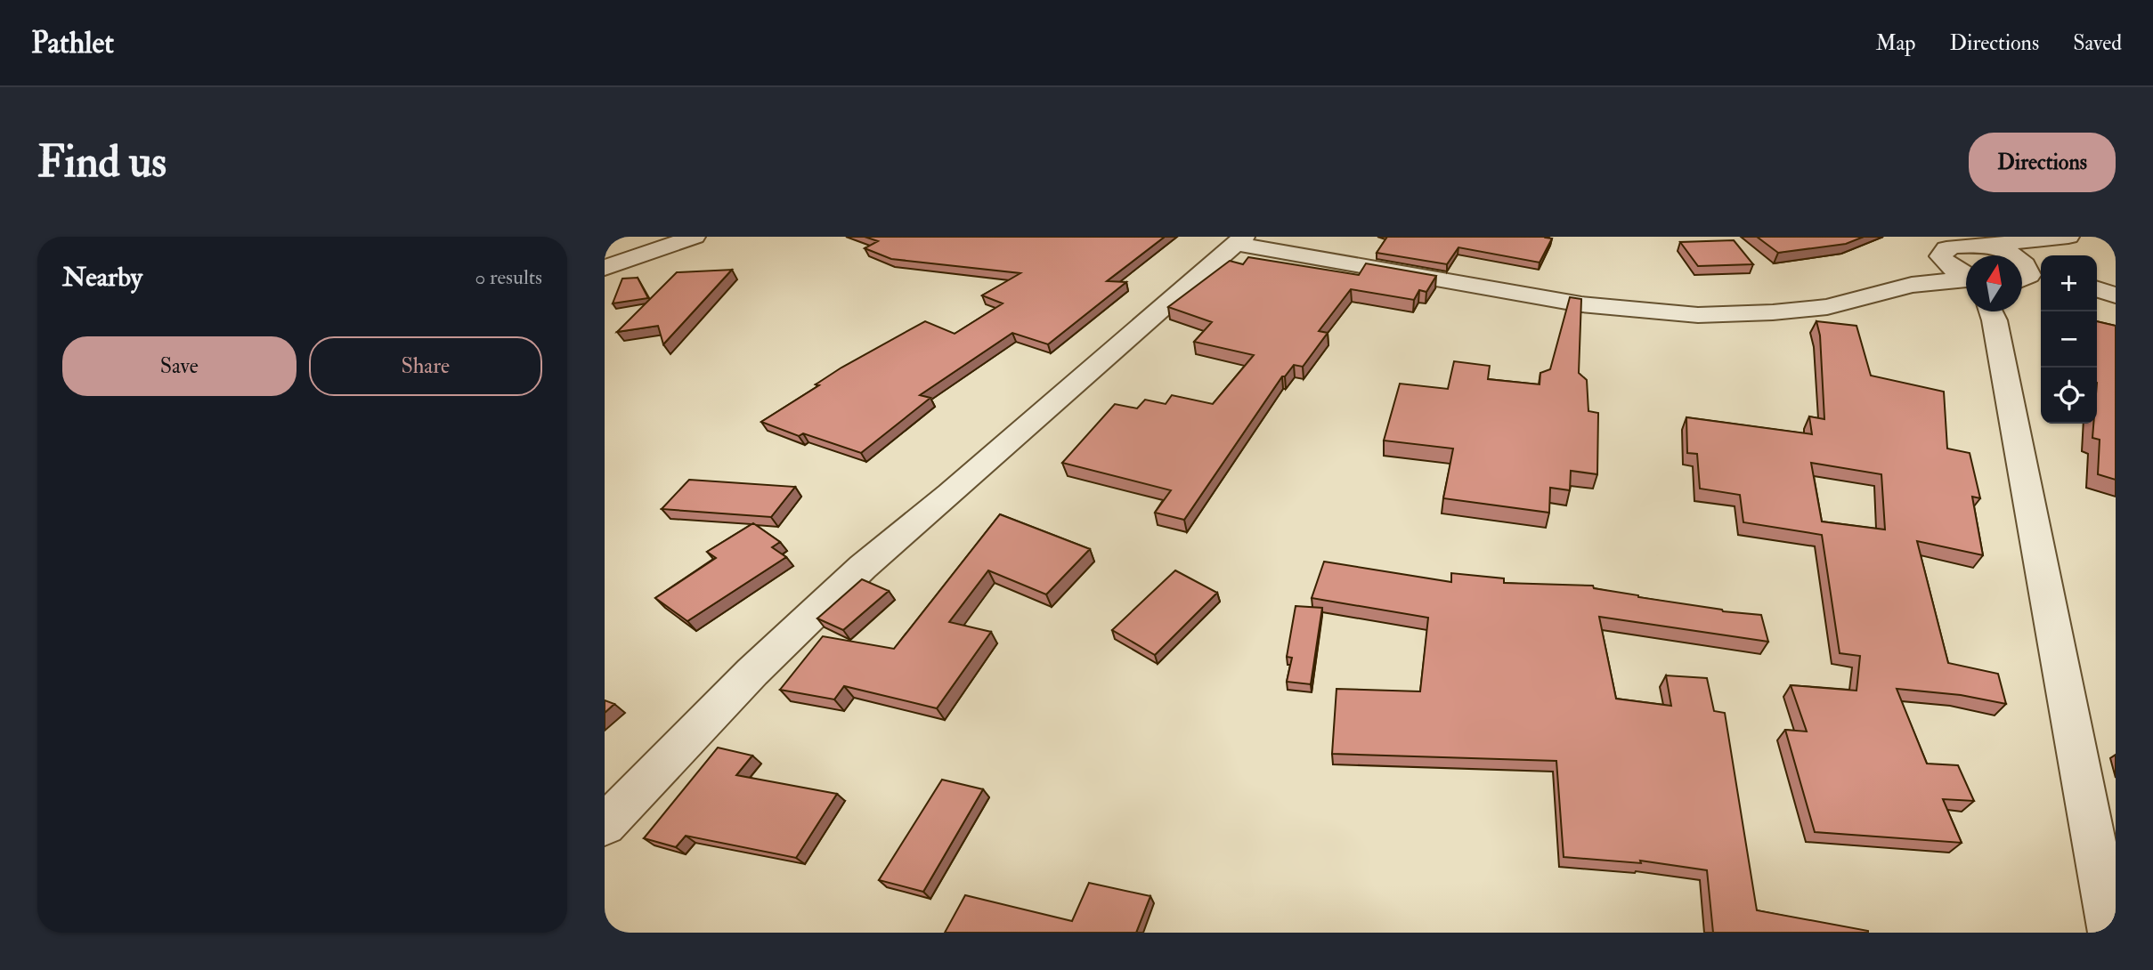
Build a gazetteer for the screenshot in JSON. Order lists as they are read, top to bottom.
{
  "north": "top",
  "page": {
    "header": "Pathlet",
    "nav": ["Map", "Directions", "Saved"],
    "buttons": [
      "Directions",
      ["Save", "Share"]
    ],
    "title": "Find us",
    "heading": ["Nearby", "0 results"],
    "map_buttons": ["+", "−"]
  }
}
